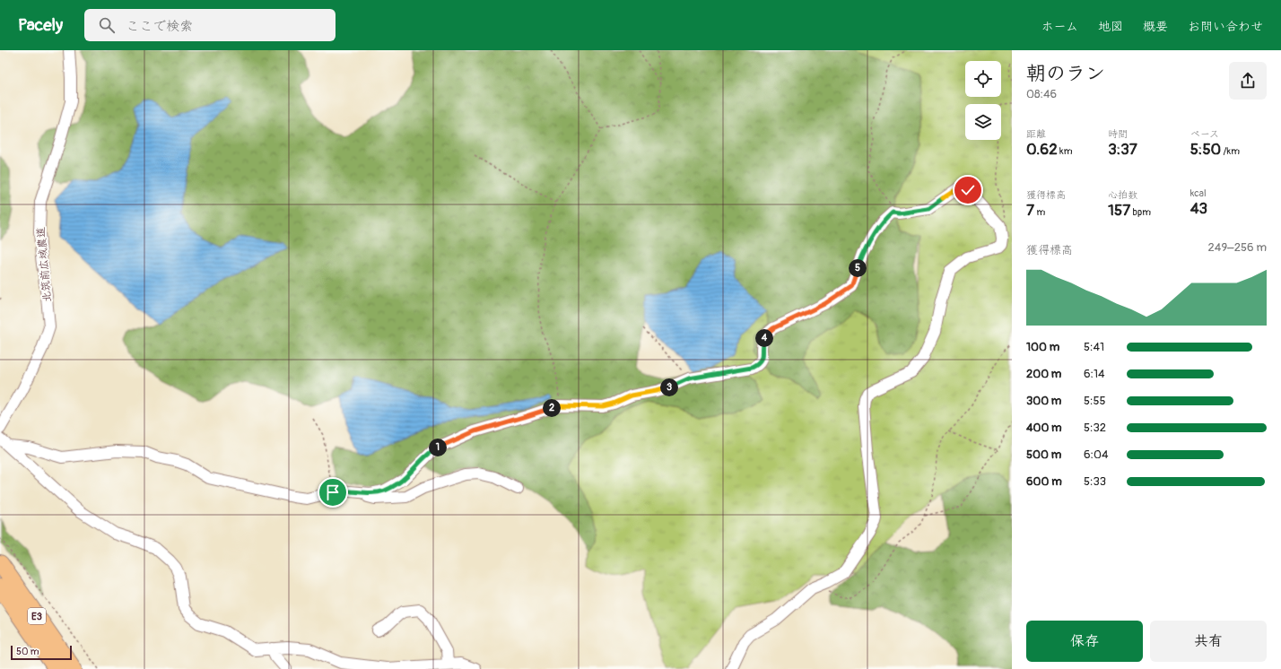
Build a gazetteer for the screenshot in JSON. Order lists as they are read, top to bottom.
{
  "streets": {
    "highway": ["E3"],
    "street": ["北筑前広域農道"]
  },
  "scale_bar": "50 m",
  "page": {
    "header": "Pacely",
    "search": "ここで検索",
    "nav": [
      "ホーム",
      "地図",
      "概要",
      "お問い合わせ"
    ],
    "heading": ["朝のラン", "08:46"],
    "stats": [
      ["距離", "0.62 km"],
      ["時間", "3:37"],
      ["ペース", "5:50 /km"],
      ["獲得標高", "7 m"],
      ["心拍数", "157 bpm"],
      ["kcal", "43"]
    ],
    "chart": ["獲得標高", "249–256 m"],
    "pins": [
      "5",
      "4",
      "3",
      "2",
      "1"
    ],
    "list": [
      {
        "name": "100 m",
        "note": "5:41"
      },
      {
        "name": "200 m",
        "note": "6:14"
      },
      {
        "name": "300 m",
        "note": "5:55"
      },
      {
        "name": "400 m",
        "note": "5:32"
      },
      {
        "name": "500 m",
        "note": "6:04"
      },
      {
        "name": "600 m",
        "note": "5:33"
      }
    ],
    "buttons": ["保存", "共有"],
    "scale": "50 m"
  }
}
